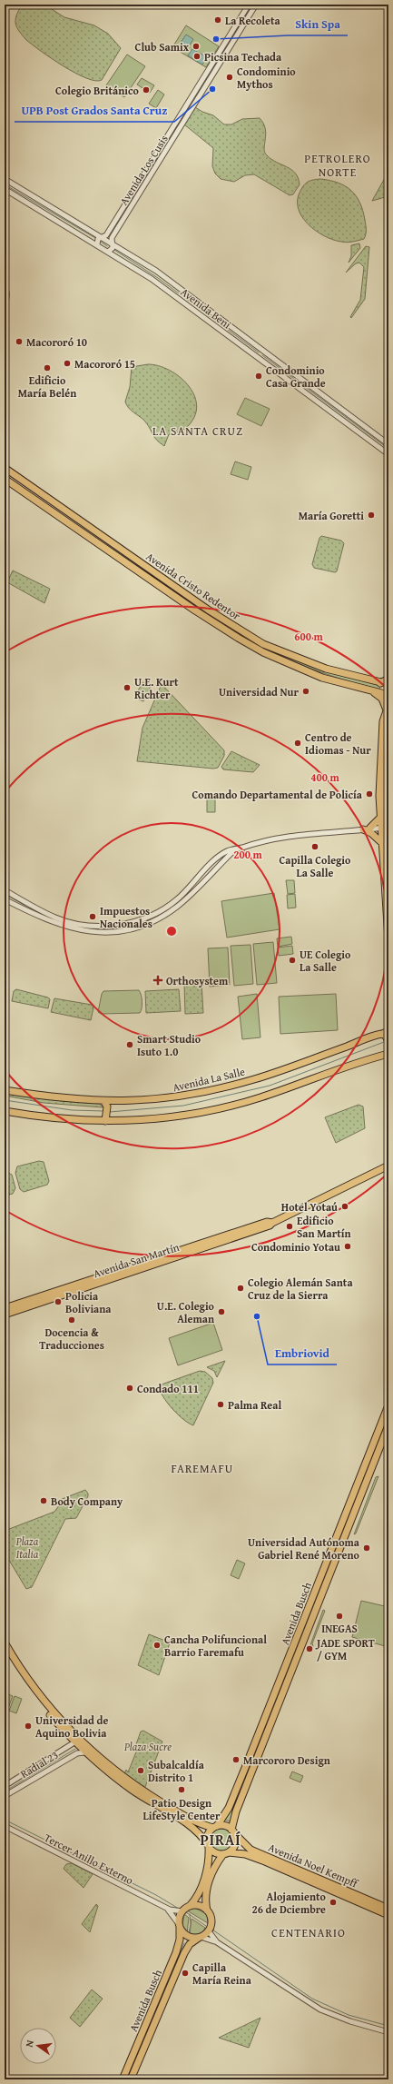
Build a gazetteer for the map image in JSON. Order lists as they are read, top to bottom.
{
  "streets": {
    "main road": [
      "Avenida Cristo Redentor",
      "Avenida La Salle",
      "Avenida San Martín",
      "Avenida Busch",
      "Avenida Noel Kempff"
    ],
    "street": [
      "Avenida Los Cusis",
      "Avenida Beni",
      "Radial 23",
      "Tercer Anillo Externo"
    ]
  },
  "crossings": [
    ["Avenida Los Cusis", "Avenida Beni"],
    ["Avenida Busch", "Tercer Anillo Externo"],
    ["Avenida Busch", "Avenida Noel Kempff"]
  ],
  "districts": [
    "PETROLERO NORTE",
    "LA SANTA CRUZ",
    "FAREMAFU",
    "PIRAÍ",
    "CENTENARIO"
  ],
  "parks": ["Plaza Italia", "Plaza Sucre"],
  "places": {
    "other": [
      "La Recoleta",
      "Skin Spa",
      "Club Samix",
      "Picsina Techada",
      "Condominio Mythos",
      "UPB Post Grados Santa Cruz",
      "Colegio Británico",
      "Macororó 10",
      "Macororó 15",
      "Edificio María Belén",
      "Condominio Casa Grande",
      "María Goretti",
      "U.E. Kurt Richter",
      "Universidad Nur",
      "Centro de Idiomas - Nur",
      "Comando Departamental de Policía",
      "Capilla Colegio La Salle",
      "Impuestos Nacionales",
      "UE Colegio La Salle",
      "Smart Studio Isuto 1.0",
      "Hotel Yotaú",
      "Edificio San Martín",
      "Condominio Yotau",
      "Colegio Alemán Santa Cruz de la Sierra",
      "Policia Boliviana",
      "U.E. Colegio Aleman",
      "Embriovid",
      "Docencia & Traducciones",
      "Condado 111",
      "Palma Real",
      "Body Company",
      "Universidad Autónoma Gabriel René Moreno",
      "INEGAS",
      "Cancha Polifuncional Barrio Faremafu",
      "JADE SPORT / GYM",
      "Universidad de Aquino Bolivia",
      "Marcororo Design",
      "Subalcaldía Distrito 1",
      "Patio Design LifeStyle Center",
      "Alojamiento 26 de Dciembre",
      "Capilla María Reina"
    ],
    "health": ["Orthosystem"]
  },
  "north": "left",
  "rings": ["600 m", "400 m", "200 m"]
}
